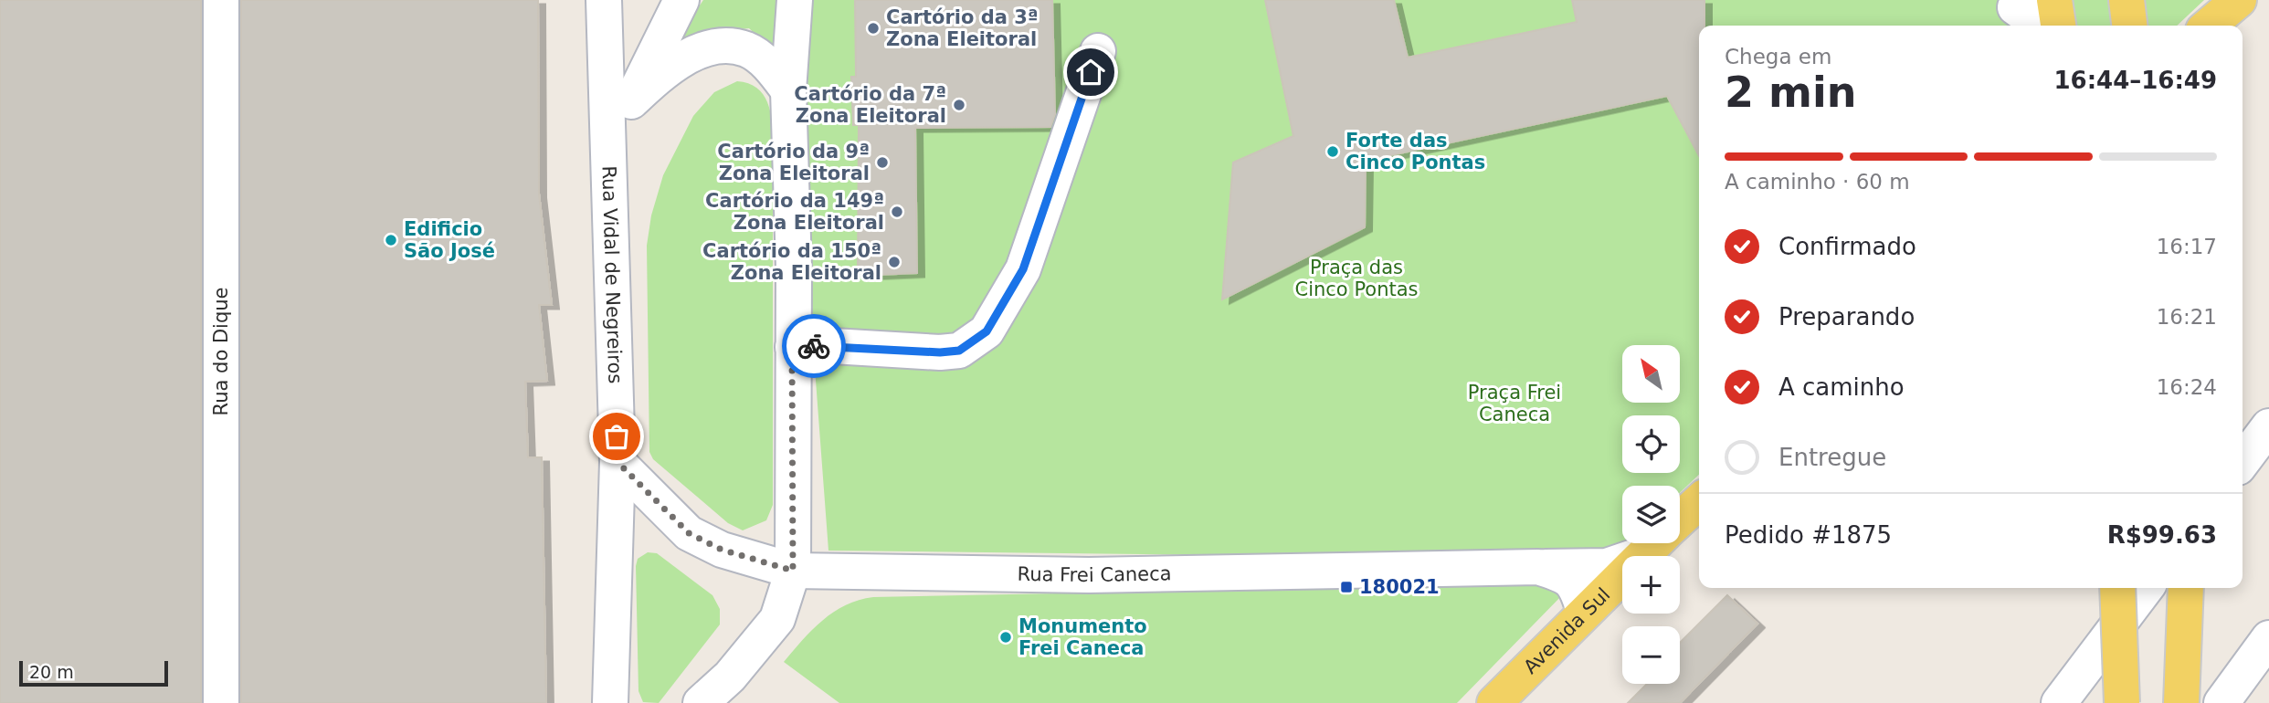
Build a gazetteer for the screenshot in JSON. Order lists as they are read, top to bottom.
{
  "streets": {
    "main road": ["Avenida Sul"],
    "street": ["Rua Vidal de Negreiros", "Rua do Dique", "Rua Frei Caneca"]
  },
  "crossings": [
    ["Rua Vidal de Negreiros", "Rua Frei Caneca"],
    ["Rua Frei Caneca", "Avenida Sul"]
  ],
  "parks": ["Praça das Cinco Pontas", "Praça Frei Caneca"],
  "places": {
    "other": [
      "Cartório da 3ª Zona Eleitoral",
      "Cartório da 7ª Zona Eleitoral",
      "Forte das Cinco Pontas",
      "Cartório da 9ª Zona Eleitoral",
      "Cartório da 149ª Zona Eleitoral",
      "Edificio São José",
      "Cartório da 150ª Zona Eleitoral",
      "Monumento Frei Caneca"
    ],
    "transit": ["180021"]
  },
  "scale_bar": "20 m",
  "north": "top left",
  "page": {
    "heading": ["2 min", "Chega em", "16:44–16:49"],
    "panel": ["Pedido #1875", "R$99.63"],
    "bar": "A caminho · 60 m",
    "list": [
      ["Confirmado", "16:17"],
      ["Preparando", "16:21"],
      ["A caminho", "16:24"],
      "Entregue"
    ],
    "map_buttons": ["+", "−"],
    "scale": "20 m"
  }
}
